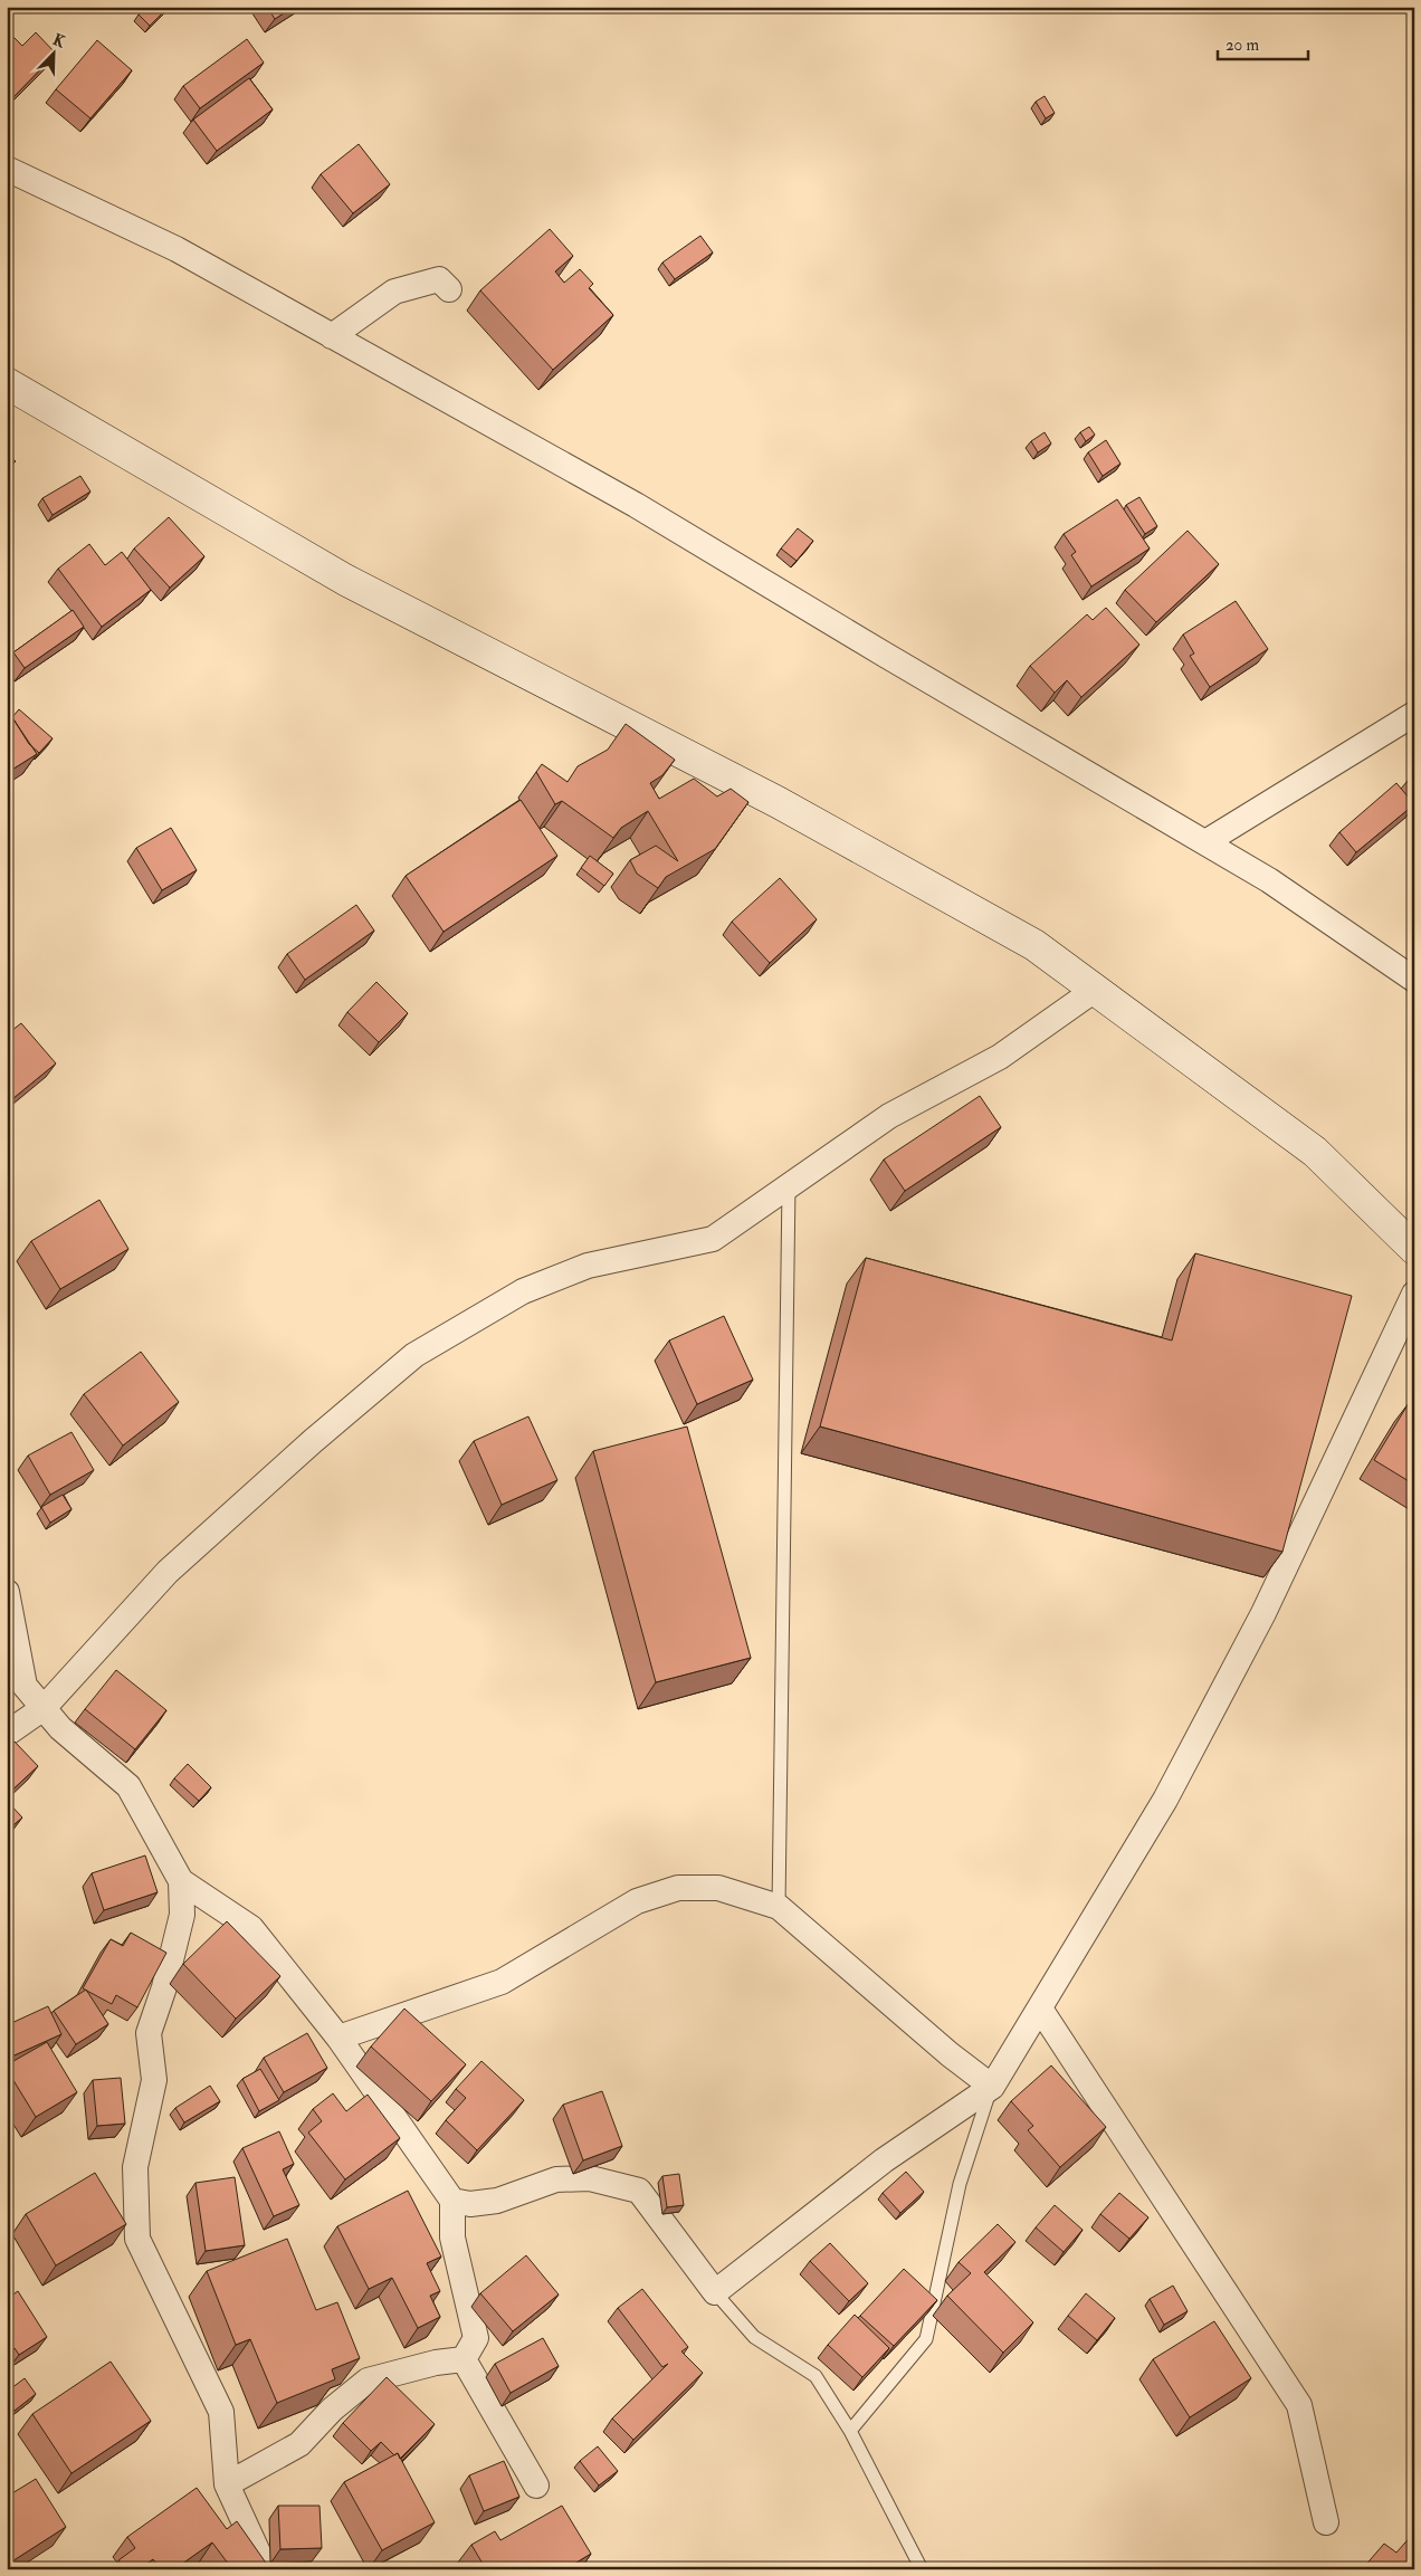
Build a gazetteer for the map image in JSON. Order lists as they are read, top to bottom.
{
  "scale_bar": "20 m",
  "north": "top right"
}
